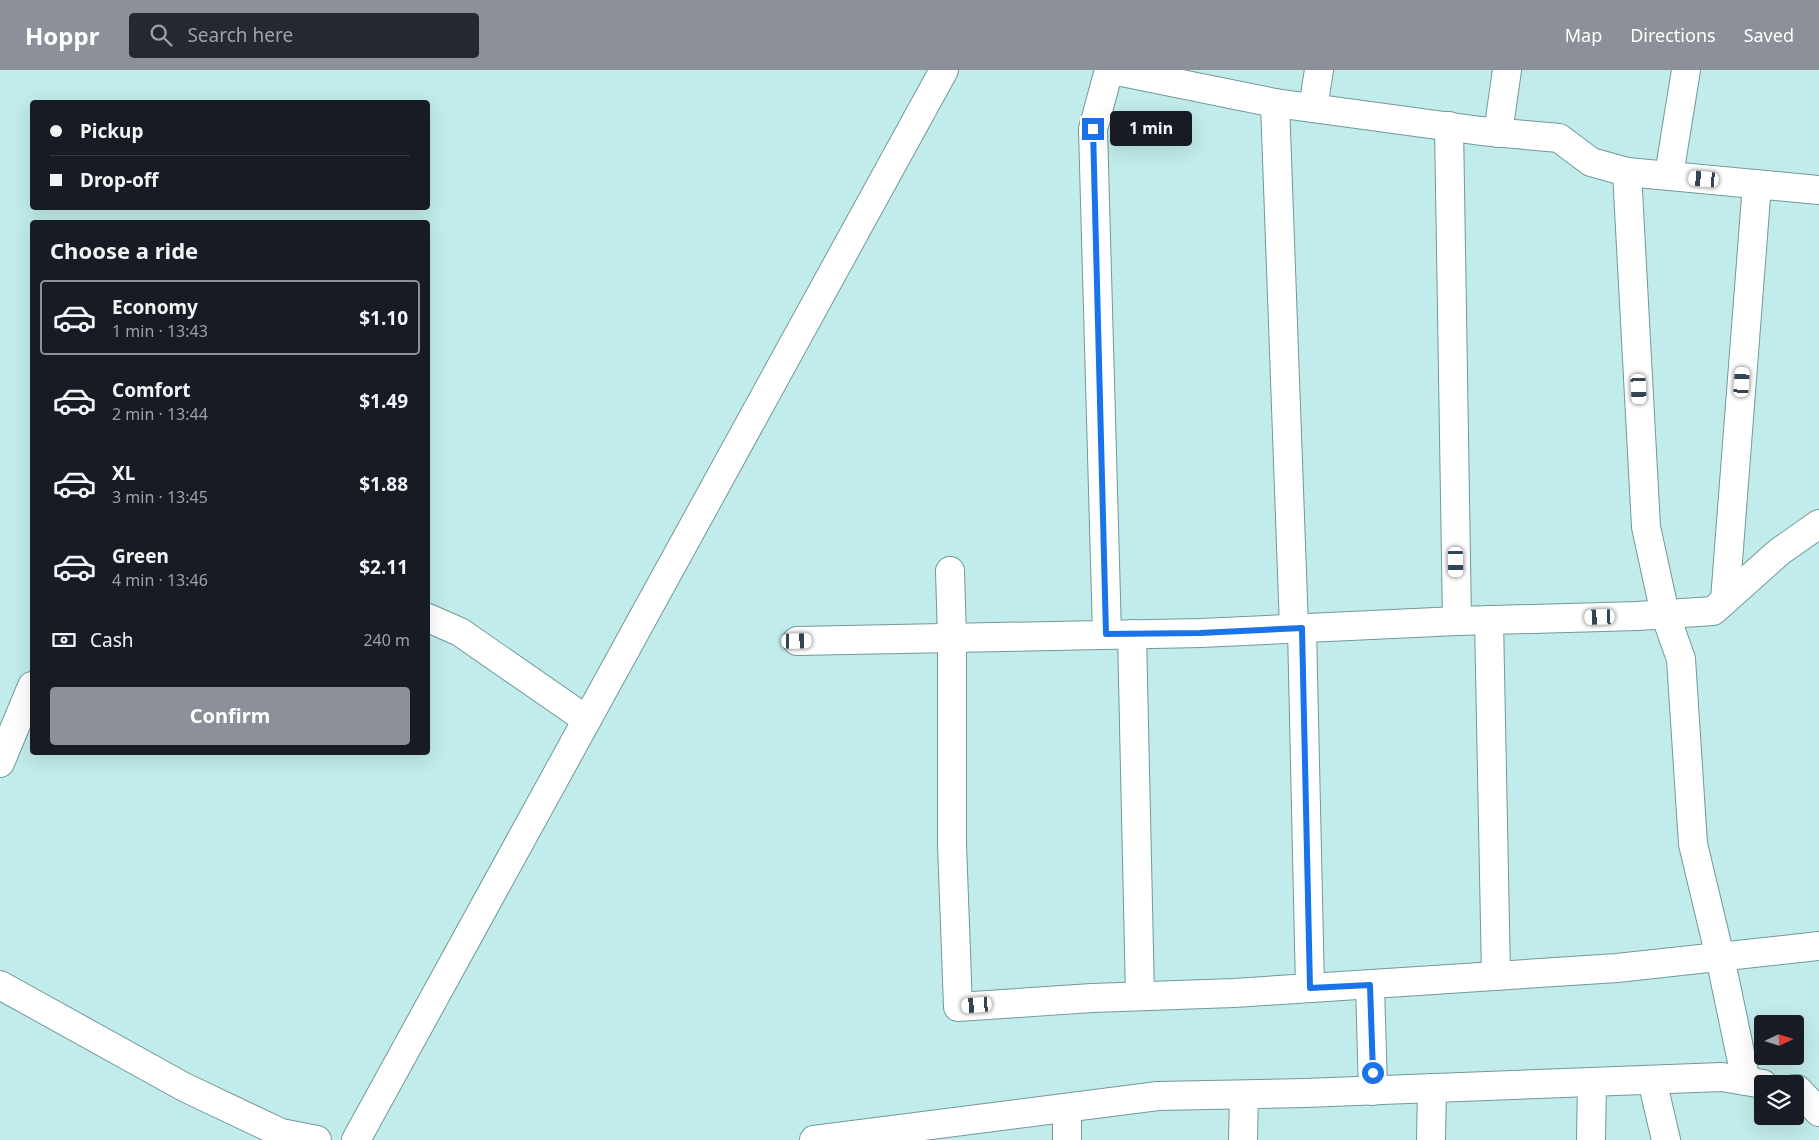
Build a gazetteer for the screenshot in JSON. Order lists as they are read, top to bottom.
{
  "north": "right",
  "page": {
    "header": "Hoppr",
    "search": "Search here",
    "nav": ["Map", "Directions", "Saved"],
    "banner": ["Pickup", "Drop-off"],
    "bubble": "1 min",
    "heading": "Choose a ride",
    "list": [
      {
        "name": "Economy",
        "note": "1 min · 13:43",
        "value": "$1.10"
      },
      {
        "name": "Comfort",
        "note": "2 min · 13:44",
        "value": "$1.49"
      },
      {
        "name": "XL",
        "note": "3 min · 13:45",
        "value": "$1.88"
      },
      {
        "name": "Green",
        "note": "4 min · 13:46",
        "value": "$2.11"
      }
    ],
    "pay": ["Cash", "240 m"],
    "buttons": "Confirm"
  }
}
